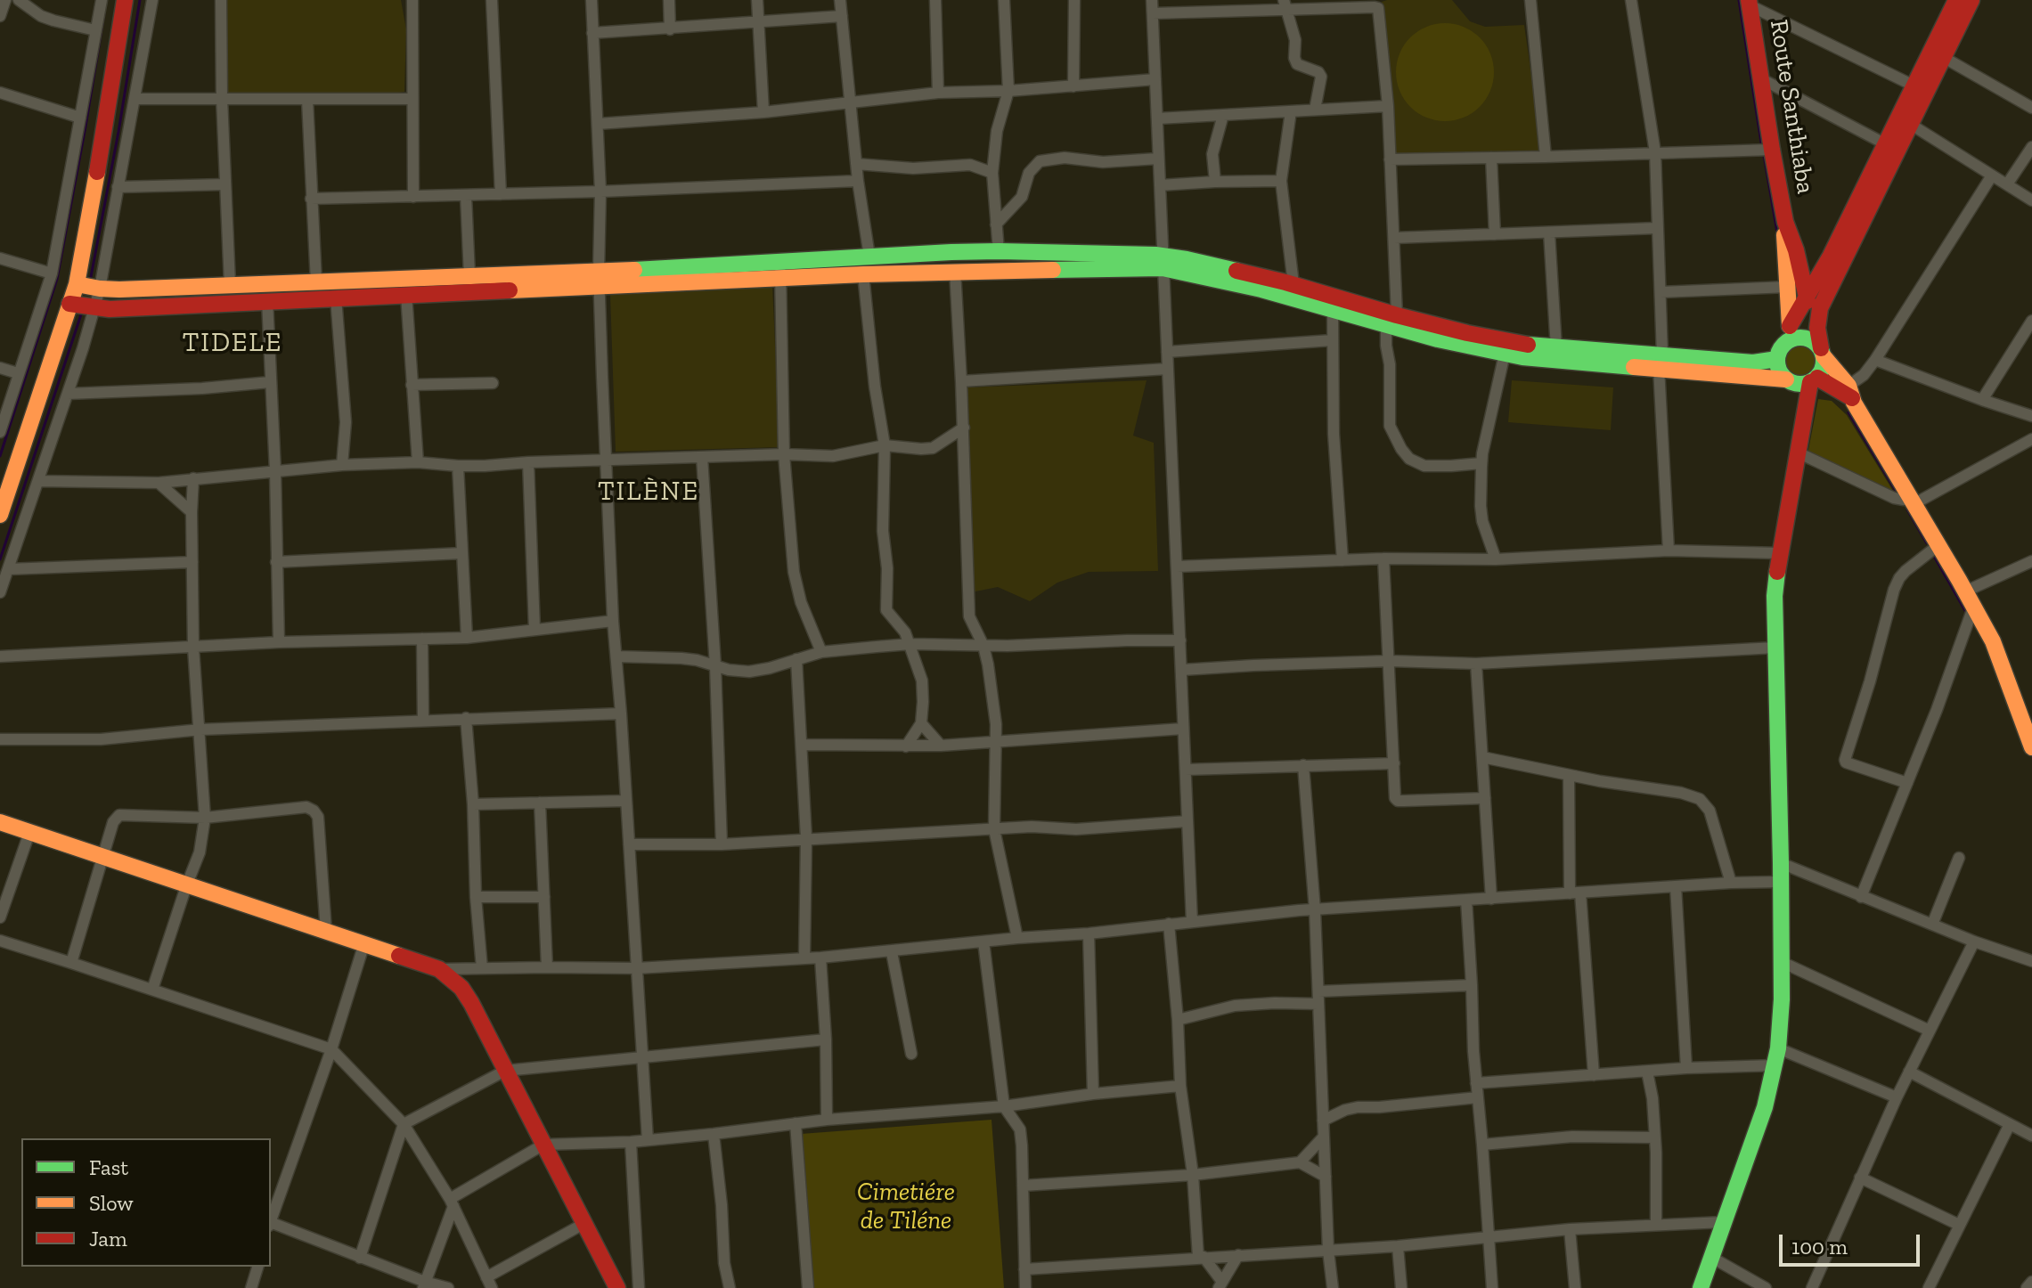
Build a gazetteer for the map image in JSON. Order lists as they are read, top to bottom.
{
  "streets": {
    "main road": ["Route Santhiaba"]
  },
  "districts": ["TIDELE", "TILÈNE"],
  "parks": ["Cimetiére de Tiléne"],
  "legend": ["Fast", "Slow", "Jam"],
  "scale_bar": "100 m"
}
